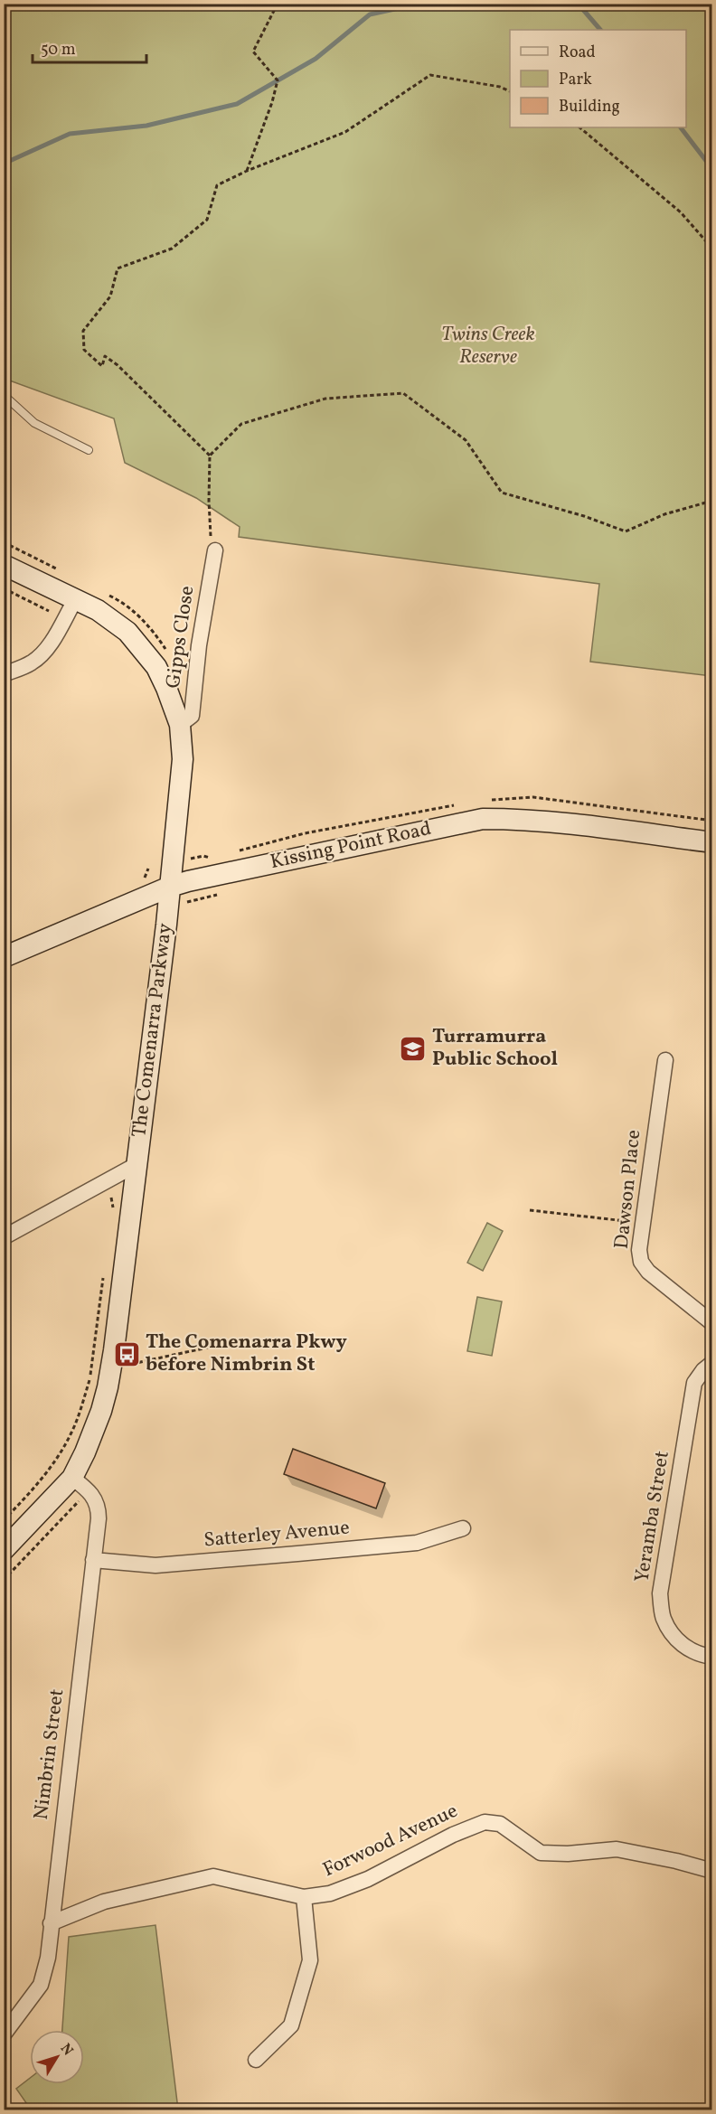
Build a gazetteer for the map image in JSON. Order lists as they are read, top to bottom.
{
  "streets": {
    "main road": ["Kissing Point Road", "The Comenarra Parkway"],
    "street": [
      "Gipps Close",
      "Dawson Place",
      "Yeramba Street",
      "Satterley Avenue",
      "Nimbrin Street",
      "Forwood Avenue"
    ]
  },
  "crossings": [
    ["Gipps Close", "The Comenarra Parkway"],
    ["Kissing Point Road", "The Comenarra Parkway"],
    ["The Comenarra Parkway", "Nimbrin Street"],
    ["Satterley Avenue", "Nimbrin Street"],
    ["Nimbrin Street", "Forwood Avenue"]
  ],
  "parks": ["Twins Creek Reserve"],
  "places": {
    "school or university": ["Turramurra Public School"],
    "bus stop": ["The Comenarra Pkwy before Nimbrin St"]
  },
  "legend": ["Road", "Park", "Building"],
  "scale_bar": "50 m",
  "north": "top right"
}
